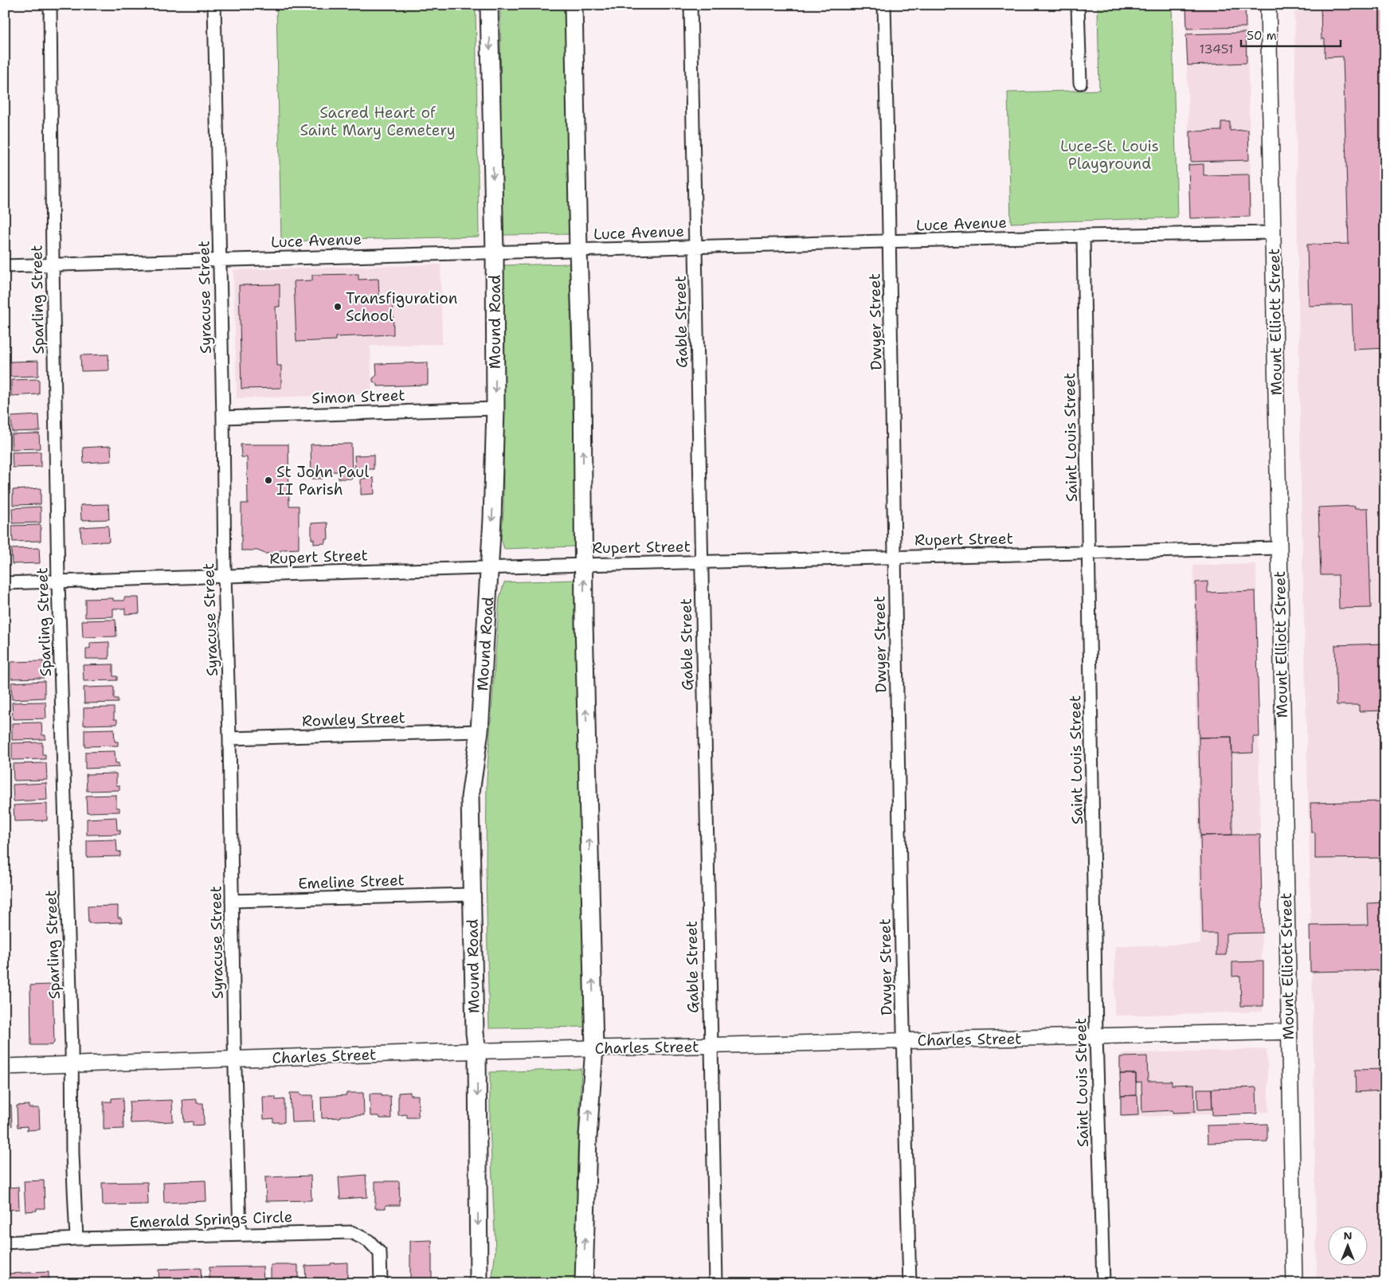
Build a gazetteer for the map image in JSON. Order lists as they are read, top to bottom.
{
  "streets": {
    "main road": ["Mound Road"],
    "street": [
      "Luce Avenue",
      "Syracuse Street",
      "Sparling Street",
      "Gable Street",
      "Dwyer Street",
      "Mount Elliott Street",
      "Simon Street",
      "Saint Louis Street",
      "Rupert Street",
      "Rowley Street",
      "Emeline Street",
      "Charles Street",
      "Emerald Springs Circle"
    ]
  },
  "crossings": [
    ["Luce Avenue", "Syracuse Street"],
    ["Luce Avenue", "Sparling Street"],
    ["Luce Avenue", "Mound Road"],
    ["Luce Avenue", "Gable Street"],
    ["Luce Avenue", "Dwyer Street"],
    ["Luce Avenue", "Mount Elliott Street"],
    ["Luce Avenue", "Saint Louis Street"],
    ["Syracuse Street", "Simon Street"],
    ["Syracuse Street", "Rupert Street"],
    ["Syracuse Street", "Rowley Street"],
    ["Syracuse Street", "Emeline Street"],
    ["Syracuse Street", "Charles Street"],
    ["Syracuse Street", "Emerald Springs Circle"],
    ["Sparling Street", "Rupert Street"],
    ["Sparling Street", "Charles Street"],
    ["Sparling Street", "Emerald Springs Circle"],
    ["Mound Road", "Simon Street"],
    ["Mound Road", "Rupert Street"],
    ["Mound Road", "Rowley Street"],
    ["Mound Road", "Emeline Street"],
    ["Mound Road", "Charles Street"],
    ["Gable Street", "Rupert Street"],
    ["Gable Street", "Charles Street"],
    ["Dwyer Street", "Rupert Street"],
    ["Dwyer Street", "Charles Street"],
    ["Mount Elliott Street", "Rupert Street"],
    ["Mount Elliott Street", "Charles Street"],
    ["Saint Louis Street", "Rupert Street"],
    ["Saint Louis Street", "Charles Street"]
  ],
  "parks": ["Sacred Heart of Saint Mary Cemetery", "Luce-St. Louis Playground"],
  "places": ["Transfiguration School", "St John Paul II Parish"],
  "house_numbers": ["13451"],
  "scale_bar": "50 m",
  "north": "top"
}
